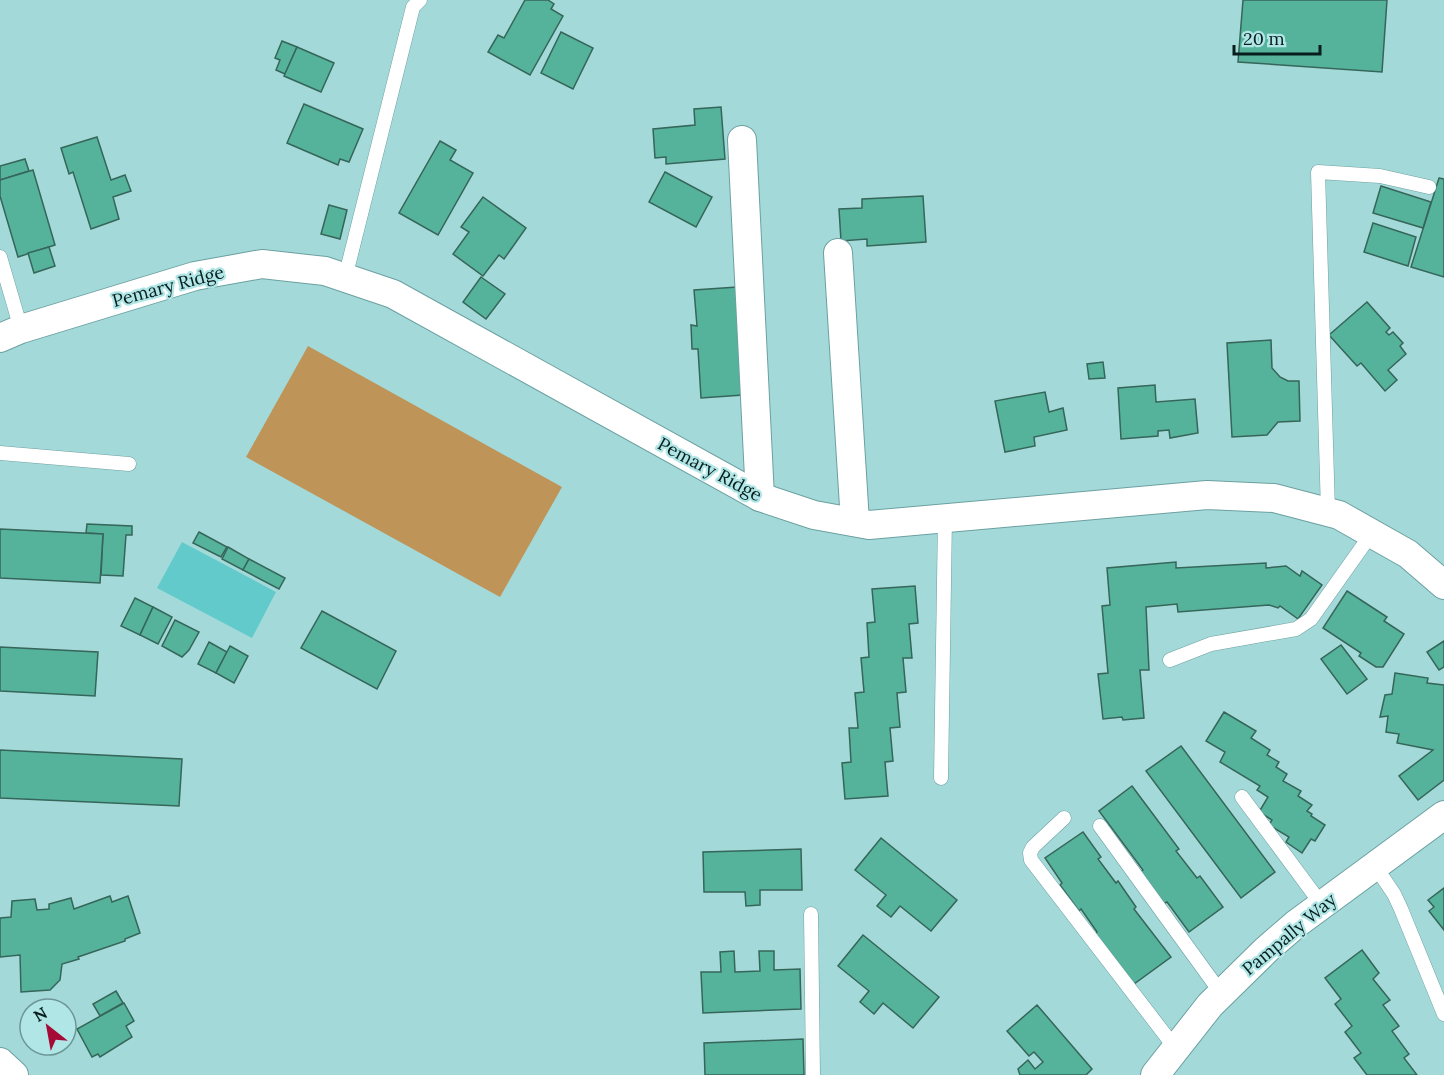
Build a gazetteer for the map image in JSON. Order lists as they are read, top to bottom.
{
  "streets": {
    "street": ["Pemary Ridge", "Pampally Way"]
  },
  "scale_bar": "20 m",
  "north": "top left"
}
